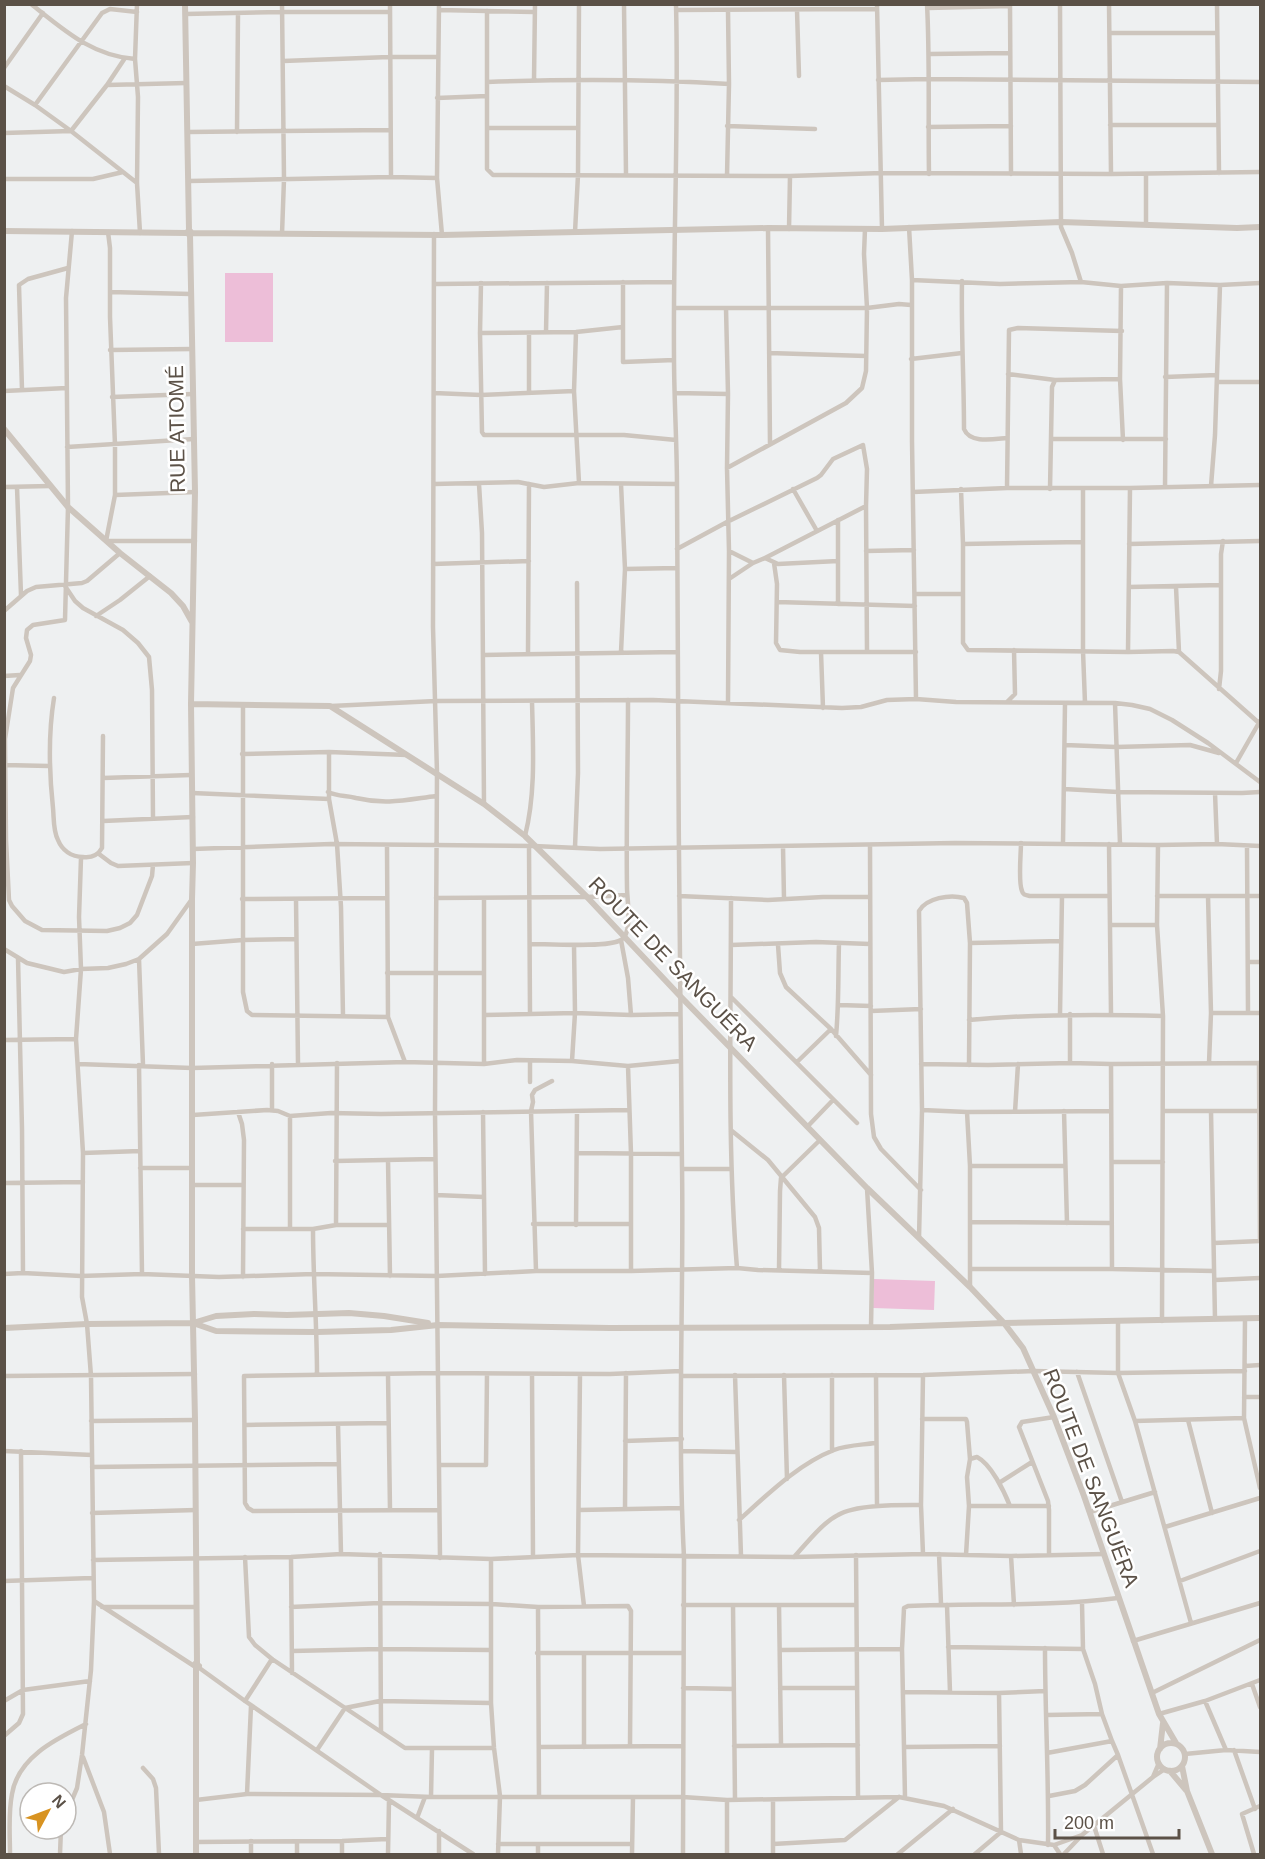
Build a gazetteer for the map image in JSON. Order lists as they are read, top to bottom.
{
  "streets": {
    "street": ["RUE ATIOMÉ", "ROUTE DE SANGUÉRA"]
  },
  "scale_bar": "200 m",
  "north": "top right"
}
